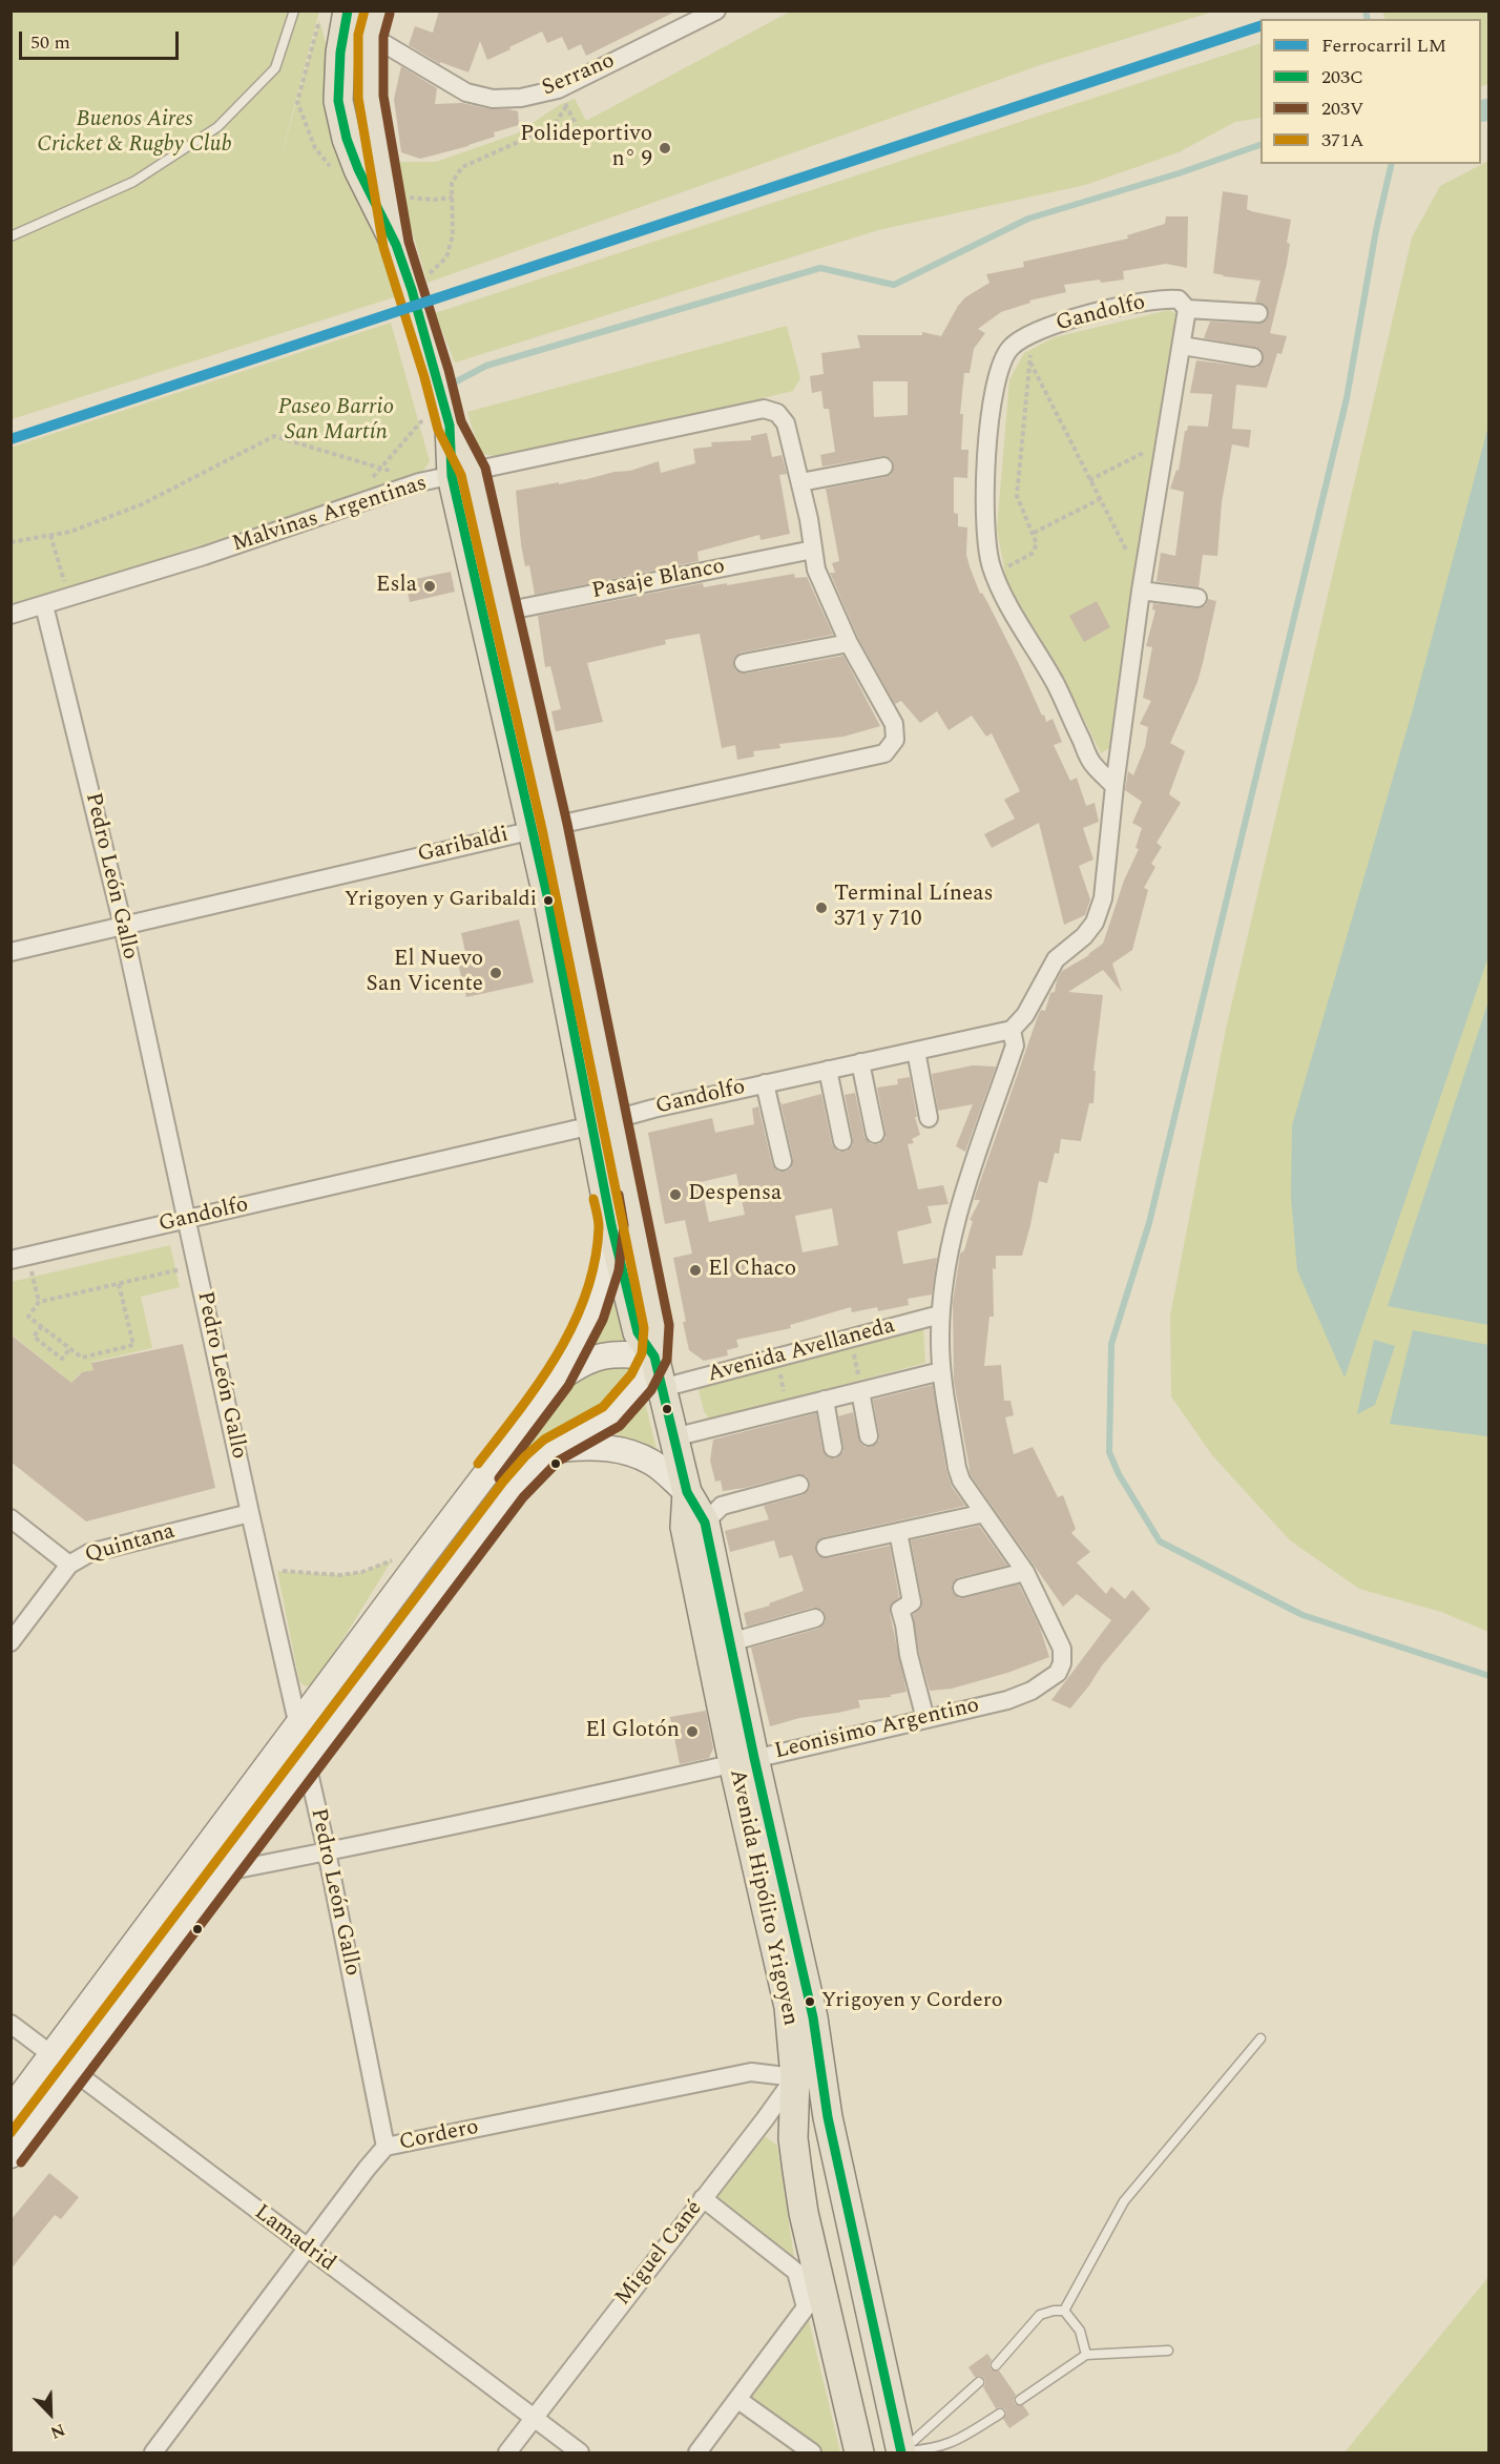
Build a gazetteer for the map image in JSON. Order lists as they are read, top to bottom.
{
  "streets": {
    "main road": ["Avenida Hipólito Yrigoyen"],
    "street": [
      "Serrano",
      "Gandolfo",
      "Malvinas Argentinas",
      "Pasaje Blanco",
      "Garibaldi",
      "Pedro León Gallo",
      "Avenida Avellaneda",
      "Quintana",
      "Leonisimo Argentino",
      "Cordero",
      "Lamadrid",
      "Miguel Cané"
    ]
  },
  "crossings": [
    ["Serrano", "Avenida Hipólito Yrigoyen"],
    ["Gandolfo", "Pedro León Gallo"],
    ["Gandolfo", "Leonisimo Argentino"],
    ["Gandolfo", "Avenida Hipólito Yrigoyen"],
    ["Malvinas Argentinas", "Pedro León Gallo"],
    ["Malvinas Argentinas", "Avenida Hipólito Yrigoyen"],
    ["Pasaje Blanco", "Avenida Hipólito Yrigoyen"],
    ["Garibaldi", "Pedro León Gallo"],
    ["Garibaldi", "Avenida Hipólito Yrigoyen"],
    ["Pedro León Gallo", "Quintana"],
    ["Pedro León Gallo", "Leonisimo Argentino"],
    ["Pedro León Gallo", "Cordero"],
    ["Avenida Avellaneda", "Leonisimo Argentino"],
    ["Avenida Avellaneda", "Avenida Hipólito Yrigoyen"],
    ["Leonisimo Argentino", "Avenida Hipólito Yrigoyen"],
    ["Avenida Hipólito Yrigoyen", "Cordero"],
    ["Avenida Hipólito Yrigoyen", "Miguel Cané"],
    ["Cordero", "Lamadrid"],
    ["Cordero", "Miguel Cané"],
    ["Lamadrid", "Miguel Cané"]
  ],
  "parks": ["Buenos Aires Cricket & Rugby Club", "Paseo Barrio San Martín"],
  "places": [
    "Polideportivo n° 9",
    "Esla",
    "Yrigoyen y Garibaldi",
    "Terminal Líneas 371 y 710",
    "El Nuevo San Vicente",
    "Despensa",
    "El Chaco",
    "El Glotón",
    "Yrigoyen y Cordero"
  ],
  "lines": [
    "transit line 203C",
    "transit line 371A",
    "transit line 203V",
    "rail line LM"
  ],
  "legend": [
    "Ferrocarril LM",
    "203C",
    "203V",
    "371A"
  ],
  "scale_bar": "50 m",
  "north": "bottom right"
}
